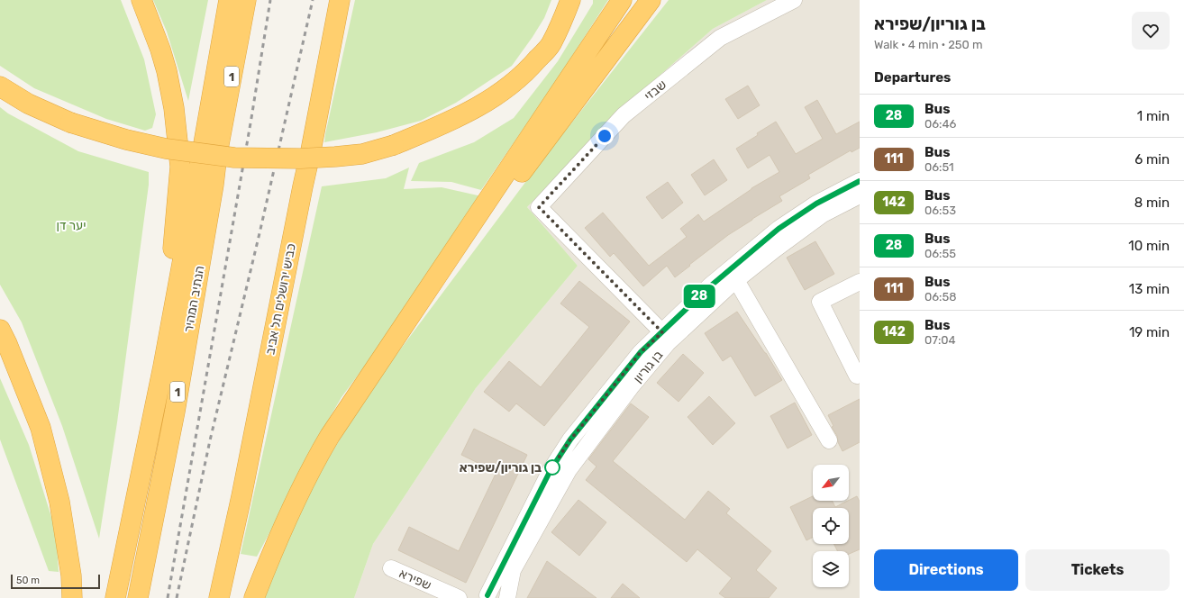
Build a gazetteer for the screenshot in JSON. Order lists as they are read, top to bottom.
{
  "streets": {
    "highway": ["1", "הנתיב המהיר", "כביש ירושלים תל אביב"],
    "street": ["שבזי", "בן גוריון", "שפירא"]
  },
  "crossings": [
    ["שבזי", "בן גוריון"]
  ],
  "parks": ["יער דן"],
  "places": ["בן גוריון/שפירא"],
  "lines": ["bus line 28"],
  "scale_bar": "50 m",
  "north": "bottom left",
  "page": {
    "on_map": "28",
    "heading": [
      ["בן גוריון/שפירא", "Walk · 4 min · 250 m"],
      "Departures"
    ],
    "list": [
      {
        "mark": "28",
        "name": "Bus",
        "note": "06:46",
        "value": "1 min"
      },
      {
        "mark": "111",
        "name": "Bus",
        "note": "06:51",
        "value": "6 min"
      },
      {
        "mark": "142",
        "name": "Bus",
        "note": "06:53",
        "value": "8 min"
      },
      {
        "mark": "28",
        "name": "Bus",
        "note": "06:55",
        "value": "10 min"
      },
      {
        "mark": "111",
        "name": "Bus",
        "note": "06:58",
        "value": "13 min"
      },
      {
        "mark": "142",
        "name": "Bus",
        "note": "07:04",
        "value": "19 min"
      }
    ],
    "buttons": ["Directions", "Tickets"],
    "scale": "50 m"
  }
}
